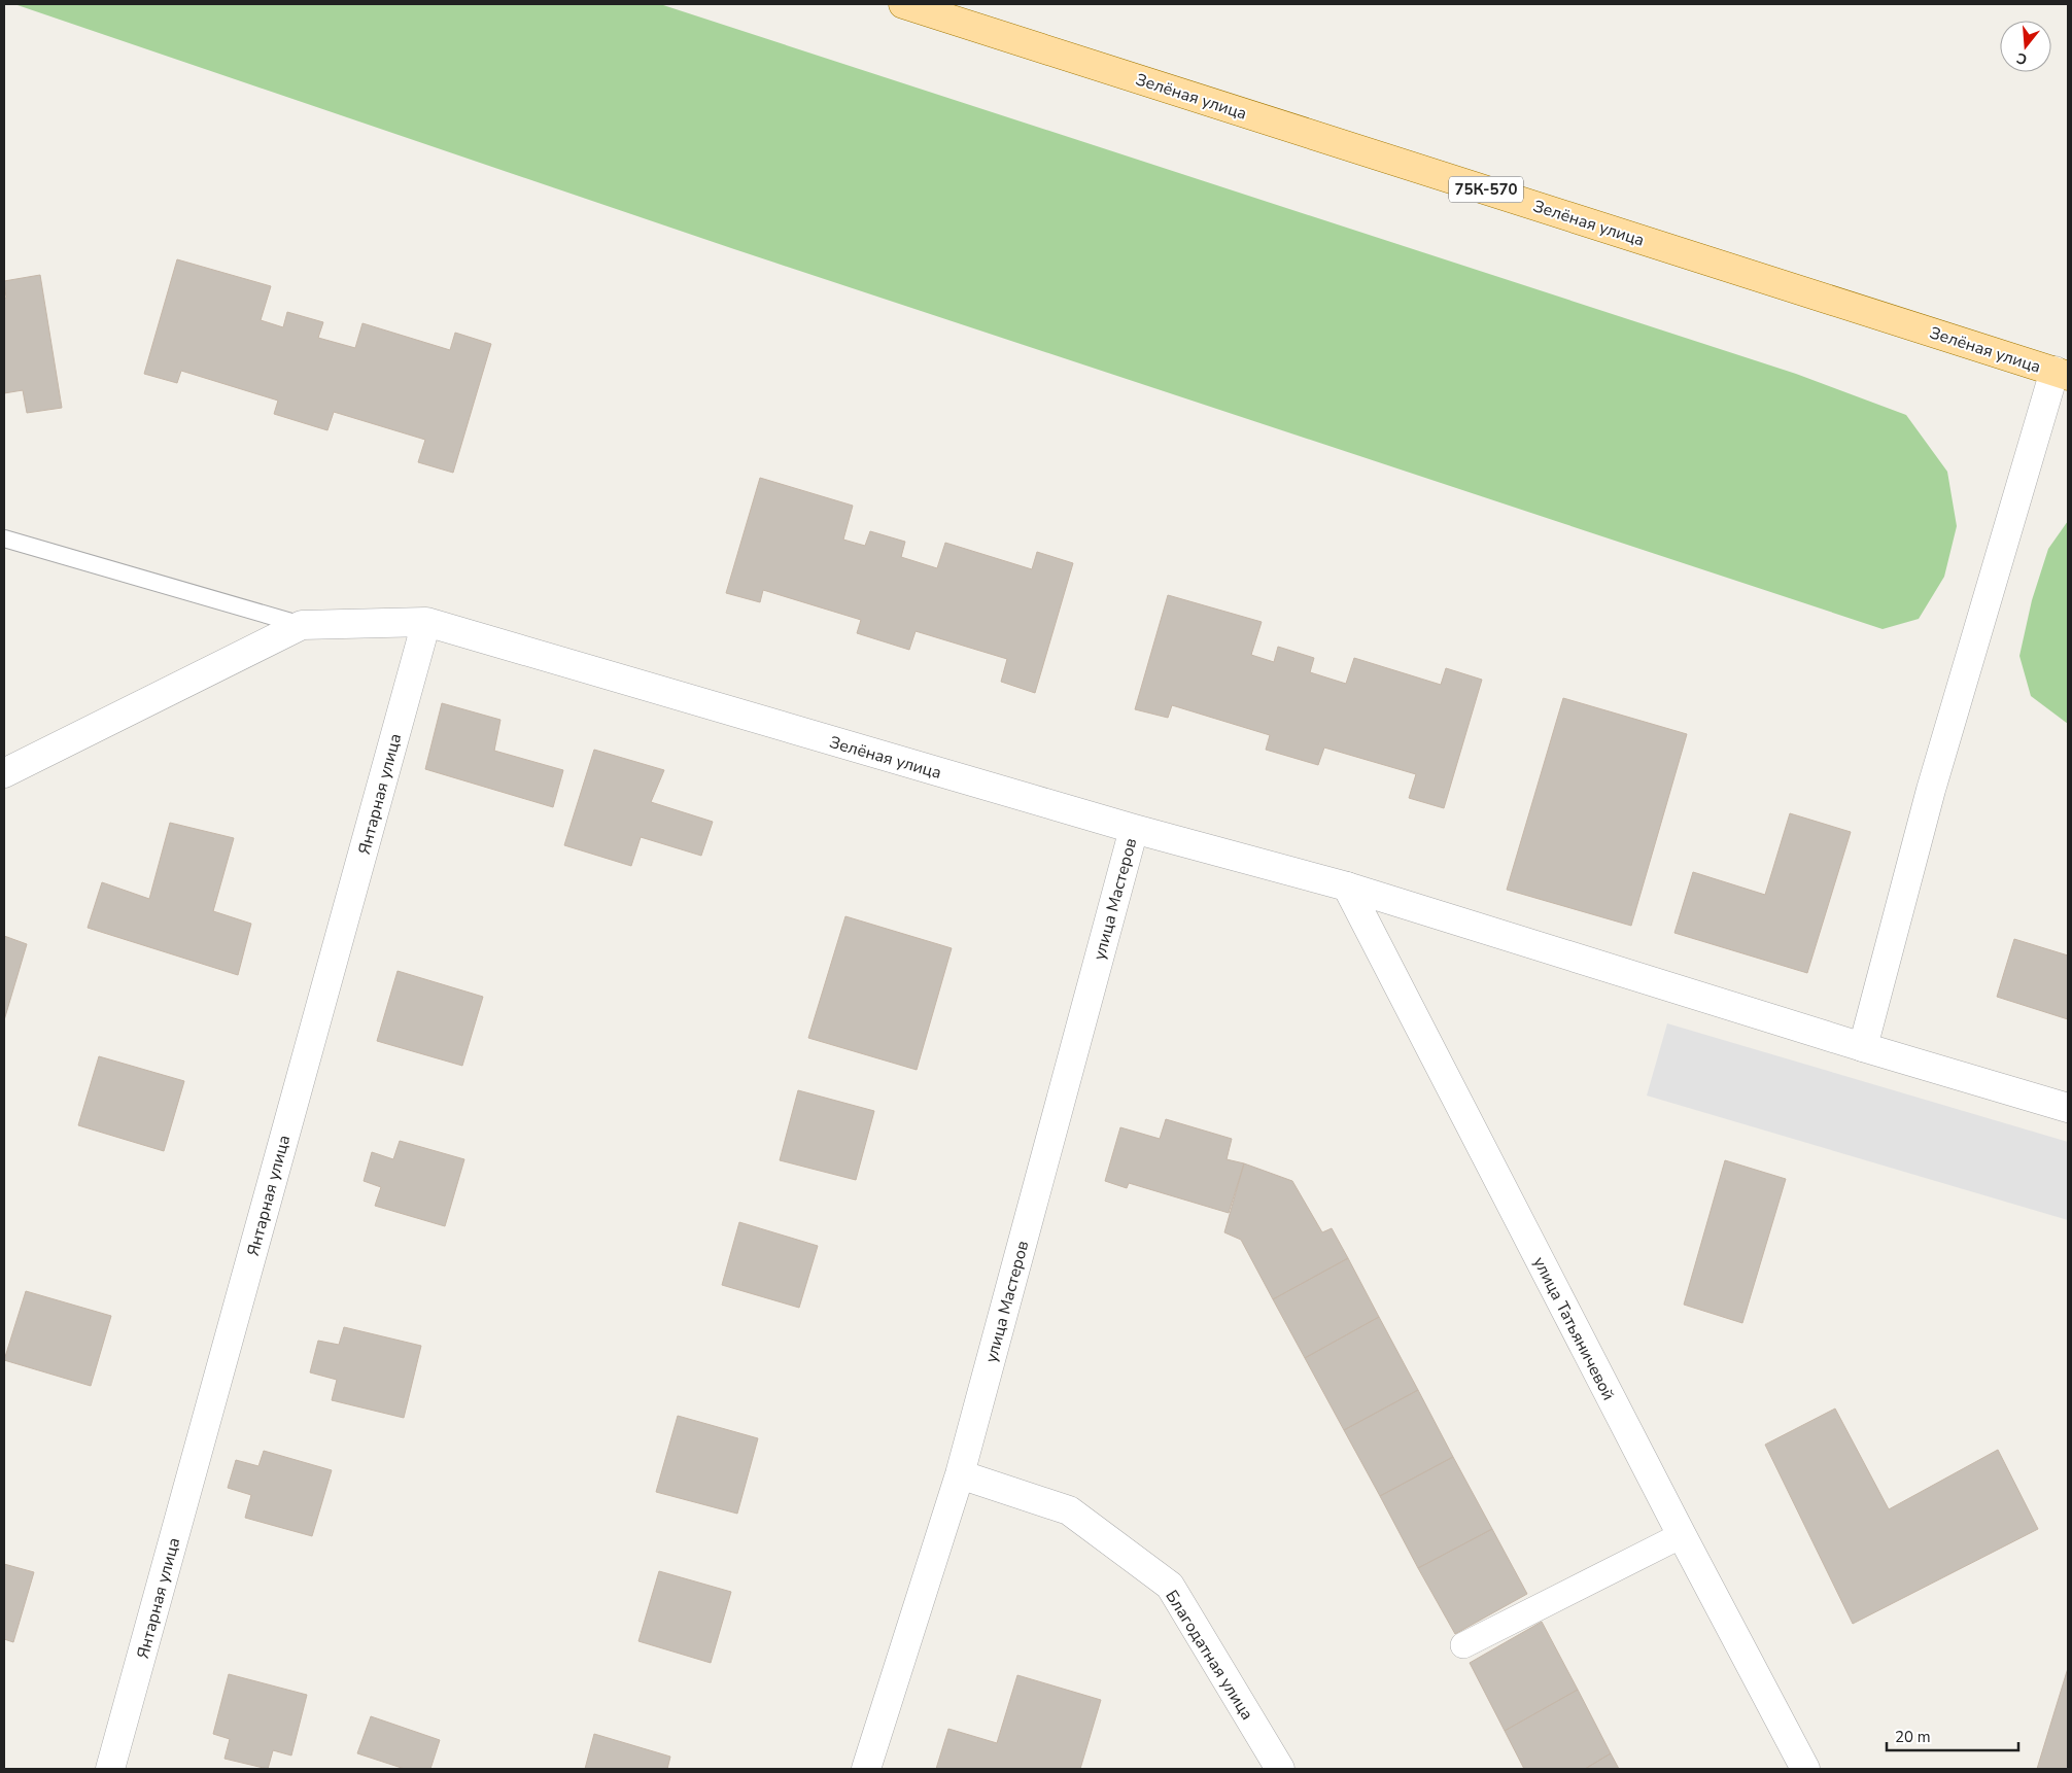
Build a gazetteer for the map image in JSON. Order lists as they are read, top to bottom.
{
  "streets": {
    "main road": ["Зелёная улица", "75К-570"],
    "street": [
      "Янтарная улица",
      "улица Мастеров",
      "улица Татьяничевой",
      "Благодатная улица"
    ]
  },
  "crossings": [
    ["Зелёная улица", "Янтарная улица"],
    ["Зелёная улица", "улица Мастеров"],
    ["Зелёная улица", "улица Татьяничевой"],
    ["улица Мастеров", "Благодатная улица"]
  ],
  "scale_bar": "20 m",
  "north": "bottom"
}
